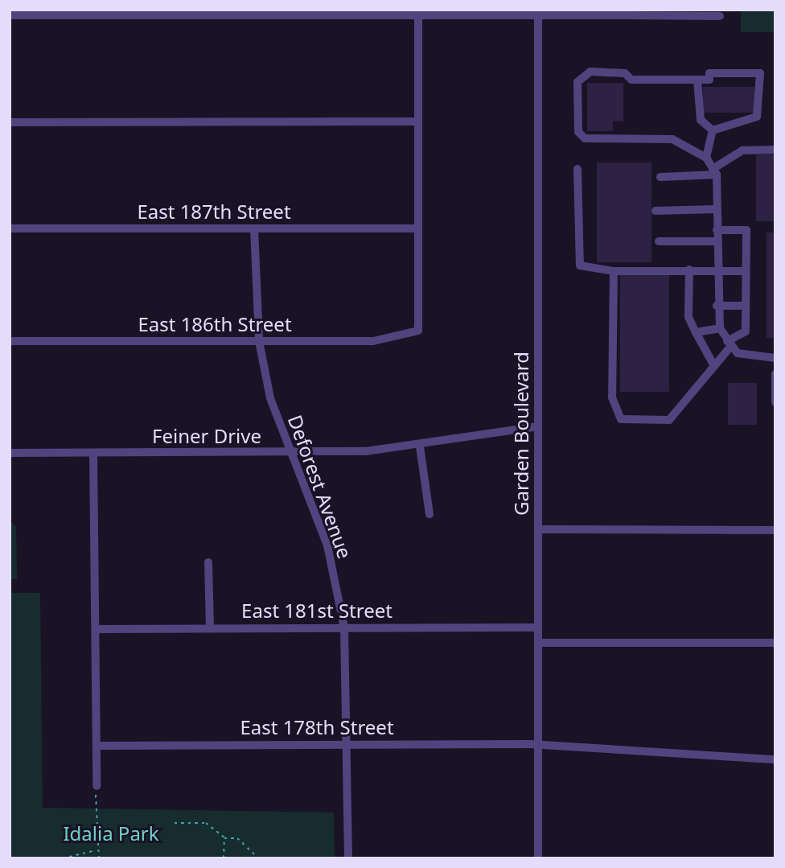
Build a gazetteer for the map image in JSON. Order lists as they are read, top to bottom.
{
  "streets": {
    "street": [
      "East 187th Street",
      "East 186th Street",
      "Garden Boulevard",
      "Feiner Drive",
      "Deforest Avenue",
      "East 181st Street",
      "East 178th Street"
    ]
  },
  "crossings": [
    ["East 187th Street", "East 186th Street"],
    ["East 187th Street", "Deforest Avenue"],
    ["East 186th Street", "Deforest Avenue"],
    ["Garden Boulevard", "Feiner Drive"],
    ["Garden Boulevard", "East 181st Street"],
    ["Garden Boulevard", "East 178th Street"],
    ["Feiner Drive", "Deforest Avenue"],
    ["Deforest Avenue", "East 181st Street"],
    ["Deforest Avenue", "East 178th Street"]
  ],
  "parks": ["Idalia Park"]
}
